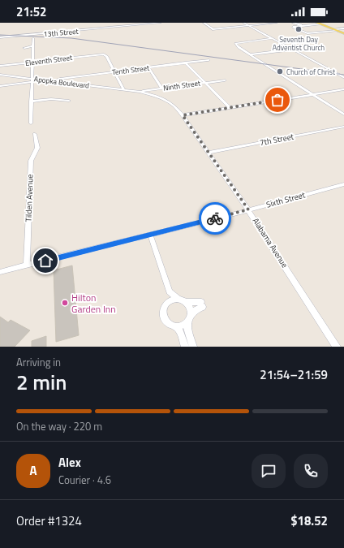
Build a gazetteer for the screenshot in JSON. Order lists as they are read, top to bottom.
{
  "streets": {
    "street": [
      "13th Street",
      "Eleventh Street",
      "Tenth Street",
      "Apopka Boulevard",
      "Ninth Street",
      "7th Street",
      "Tilden Avenue",
      "Sixth Street",
      "Alabama Avenue"
    ]
  },
  "crossings": [
    ["Eleventh Street", "Tenth Street"],
    ["Tenth Street", "Apopka Boulevard"],
    ["Apopka Boulevard", "Alabama Avenue"],
    ["Ninth Street", "Alabama Avenue"],
    ["7th Street", "Alabama Avenue"],
    ["Tilden Avenue", "Sixth Street"],
    ["Sixth Street", "Alabama Avenue"]
  ],
  "places": ["Seventh Day Adventist Church", "Church of Christ", "Hilton Garden Inn"],
  "page": {
    "status": "21:52",
    "heading": ["2 min", "Arriving in", "21:54–21:59"],
    "panel": [
      "Alex",
      "Courier · 4.6",
      "Order #1324",
      "$18.52"
    ],
    "bar": "On the way · 220 m",
    "round": "A"
  }
}
